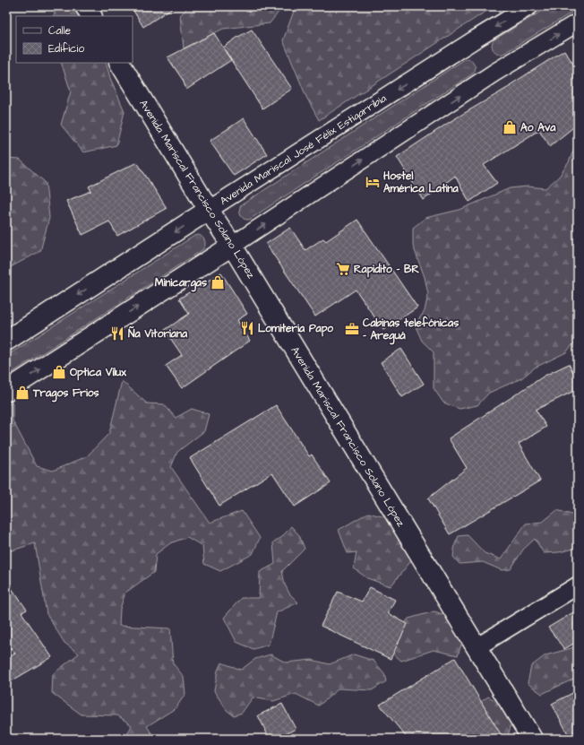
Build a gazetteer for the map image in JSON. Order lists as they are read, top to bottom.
{
  "streets": {
    "main road": ["Avenida Mariscal José Félix Estigarribia", "Avenida Mariscal Francisco Solano López"]
  },
  "crossings": [
    ["Avenida Mariscal José Félix Estigarribia", "Avenida Mariscal Francisco Solano López"]
  ],
  "places": {
    "shop": [
      "Ao Ava",
      "Minicargas",
      "Optica Vilux",
      "Tragos Frios"
    ],
    "hotel": ["Hostel América Latina"],
    "supermarket": ["Rapidito - BR"],
    "restaurant": ["Lomiteria Papo", "Ña Vitoriana"],
    "office": ["Cabinas telefónicas - Areguá"]
  },
  "legend": ["Calle", "Edificio"]
}
